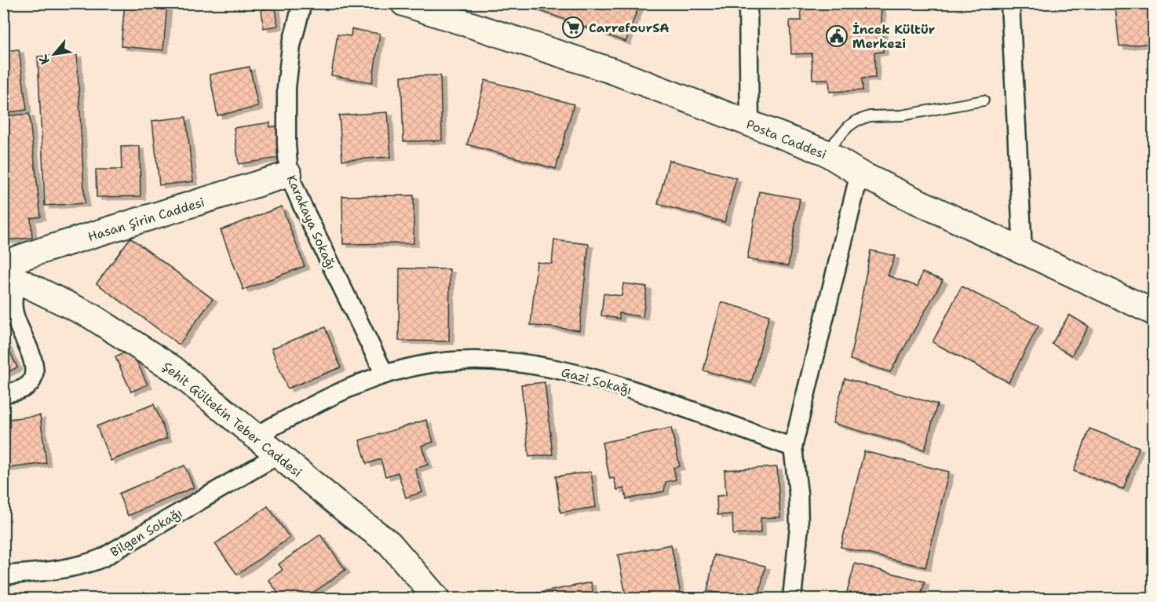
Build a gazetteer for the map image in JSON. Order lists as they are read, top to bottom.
{
  "streets": {
    "street": [
      "Posta Caddesi",
      "Hasan Şirin Caddesi",
      "Karakaya Sokağı",
      "Gazi Sokağı",
      "Şehit Gültekin Teber Caddesi",
      "Bilgen Sokağı"
    ]
  },
  "crossings": [
    ["Hasan Şirin Caddesi", "Karakaya Sokağı"],
    ["Hasan Şirin Caddesi", "Şehit Gültekin Teber Caddesi"],
    ["Karakaya Sokağı", "Gazi Sokağı"],
    ["Gazi Sokağı", "Şehit Gültekin Teber Caddesi"],
    ["Şehit Gültekin Teber Caddesi", "Bilgen Sokağı"]
  ],
  "places": {
    "supermarket": ["CarrefourSA"],
    "public building": ["İncek Kültür Merkezi"]
  },
  "north": "bottom left"
}
